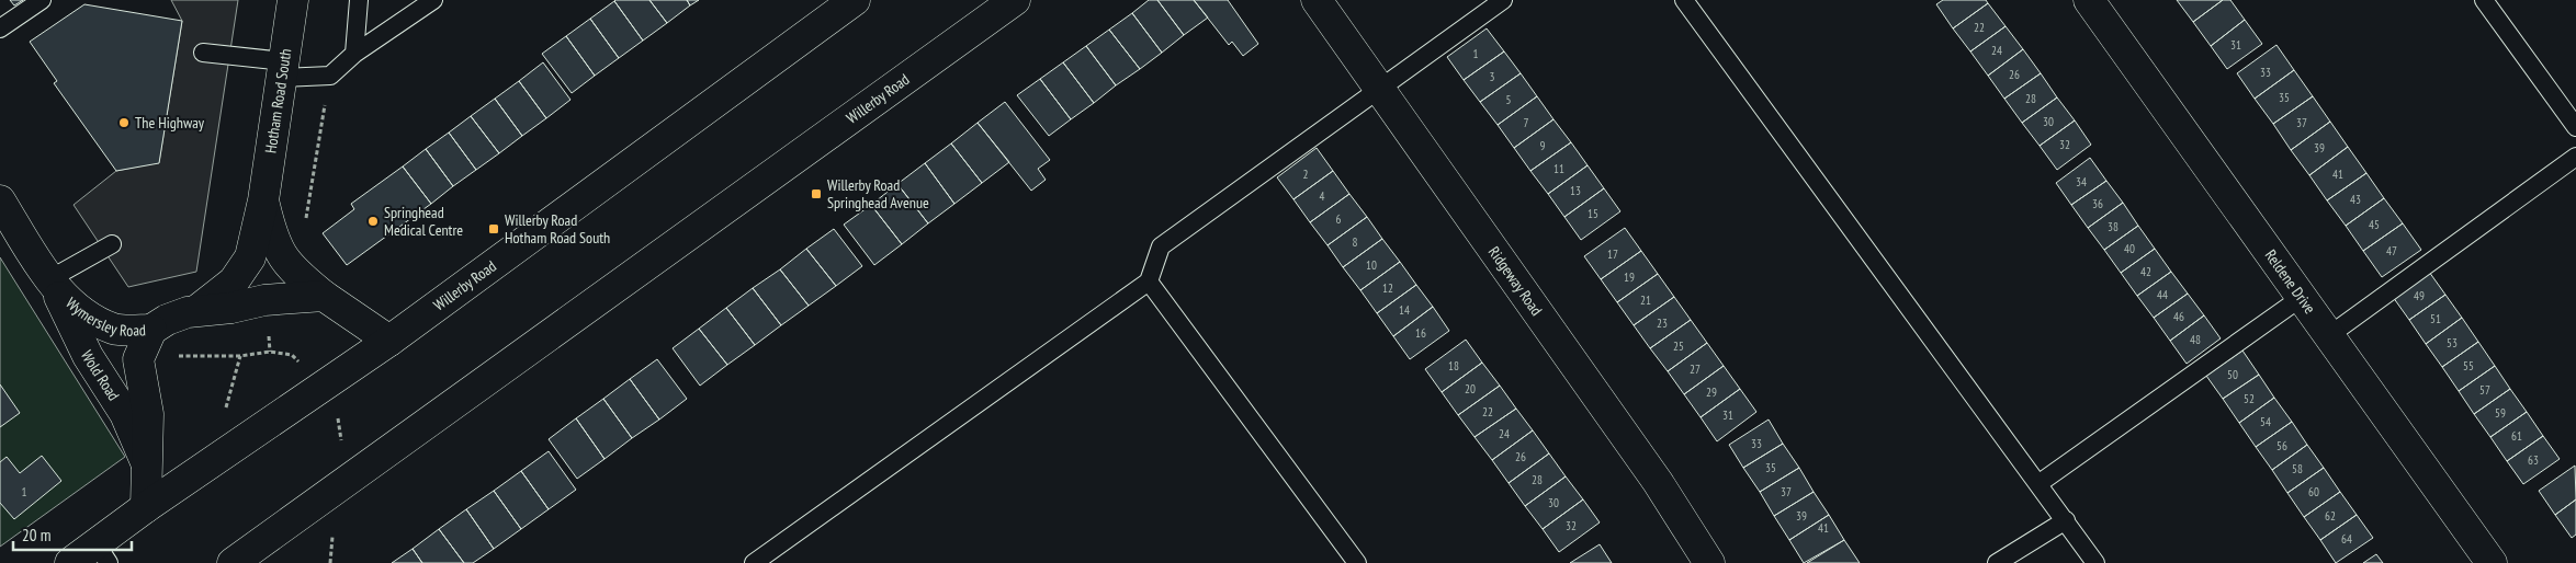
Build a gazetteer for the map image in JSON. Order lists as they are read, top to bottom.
{
  "streets": {
    "street": [
      "Willerby Road",
      "Hotham Road South",
      "Ridgeway Road",
      "Reldene Drive",
      "Wymersley Road",
      "Wold Road"
    ]
  },
  "crossings": [
    ["Willerby Road", "Hotham Road South"],
    ["Willerby Road", "Wymersley Road"],
    ["Hotham Road South", "Wymersley Road"],
    ["Wymersley Road", "Wold Road"]
  ],
  "places": {
    "other": ["The Highway", "Springhead Medical Centre"],
    "transit": ["Willerby Road Springhead Avenue", "Willerby Road Hotham Road South"]
  },
  "house_numbers": [
    "22",
    "31",
    "24",
    "1",
    "33",
    "26",
    "3",
    "35",
    "28",
    "5",
    "30",
    "7",
    "37",
    "32",
    "9",
    "39",
    "11",
    "2",
    "41",
    "34",
    "13",
    "4",
    "43",
    "36",
    "15",
    "6",
    "45",
    "38",
    "8",
    "40",
    "47",
    "17",
    "10",
    "42",
    "19",
    "12",
    "44",
    "49",
    "21",
    "14",
    "46",
    "51",
    "23",
    "16",
    "48",
    "53",
    "25",
    "18",
    "55",
    "27",
    "50",
    "20",
    "57",
    "29",
    "52",
    "22",
    "59",
    "31",
    "54",
    "24",
    "61",
    "33",
    "56",
    "26",
    "63",
    "35",
    "58",
    "28",
    "1",
    "37",
    "60",
    "30",
    "39",
    "62",
    "32",
    "41",
    "64"
  ],
  "scale_bar": "20 m"
}
